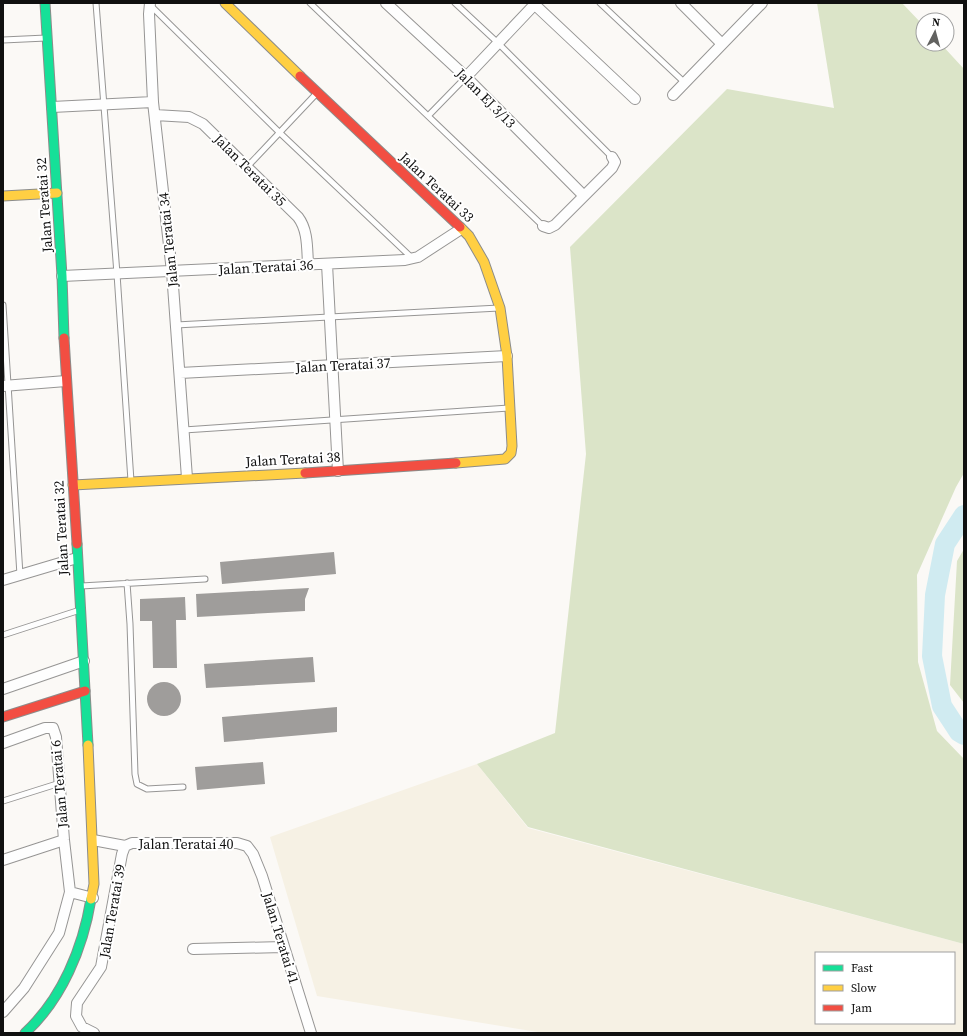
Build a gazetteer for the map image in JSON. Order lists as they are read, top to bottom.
{
  "streets": {
    "street": [
      "Jalan EJ 3/13",
      "Jalan Teratai 35",
      "Jalan Teratai 33",
      "Jalan Teratai 32",
      "Jalan Teratai 34",
      "Jalan Teratai 36",
      "Jalan Teratai 37",
      "Jalan Teratai 38",
      "Jalan Teratai 6",
      "Jalan Teratai 40",
      "Jalan Teratai 39",
      "Jalan Teratai 41"
    ]
  },
  "crossings": [
    ["Jalan Teratai 35", "Jalan Teratai 34"],
    ["Jalan Teratai 35", "Jalan Teratai 36"],
    ["Jalan Teratai 33", "Jalan Teratai 36"],
    ["Jalan Teratai 33", "Jalan Teratai 37"],
    ["Jalan Teratai 33", "Jalan Teratai 38"],
    ["Jalan Teratai 32", "Jalan Teratai 36"],
    ["Jalan Teratai 32", "Jalan Teratai 38"],
    ["Jalan Teratai 34", "Jalan Teratai 36"],
    ["Jalan Teratai 34", "Jalan Teratai 37"],
    ["Jalan Teratai 34", "Jalan Teratai 38"],
    ["Jalan Teratai 40", "Jalan Teratai 39"],
    ["Jalan Teratai 40", "Jalan Teratai 41"]
  ],
  "legend": ["Fast", "Slow", "Jam"],
  "north": "top"
}
